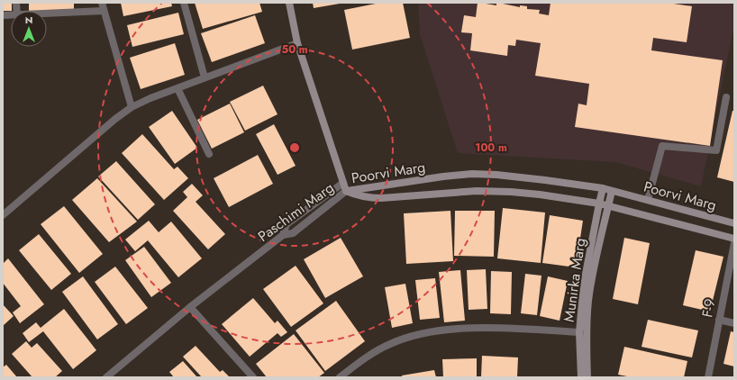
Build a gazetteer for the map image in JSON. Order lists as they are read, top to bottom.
{
  "streets": {
    "main road": ["Poorvi Marg", "Paschimi Marg", "Munirka Marg"],
    "street": ["F-9"]
  },
  "crossings": [
    ["Poorvi Marg", "Paschimi Marg"],
    ["Poorvi Marg", "Munirka Marg"]
  ],
  "north": "top",
  "rings": ["50 m", "100 m"]
}
